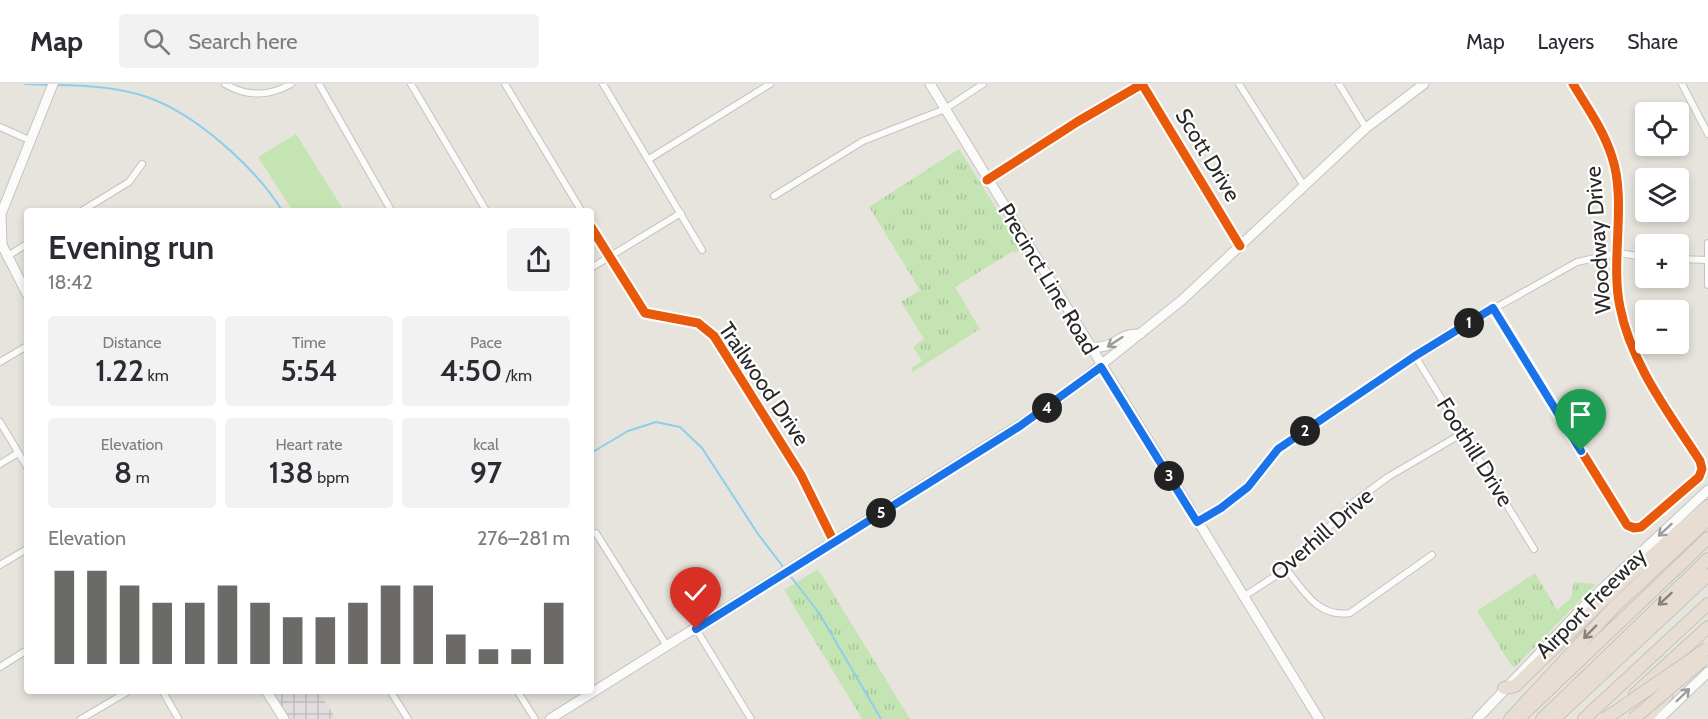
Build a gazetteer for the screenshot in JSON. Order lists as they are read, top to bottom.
{
  "streets": {
    "highway": ["Airport Freeway"],
    "main road": ["Precinct Line Road"],
    "street": [
      "Scott Drive",
      "Woodway Drive",
      "Trailwood Drive",
      "Foothill Drive",
      "Overhill Drive"
    ]
  },
  "crossings": [
    ["Precinct Line Road", "Overhill Drive"],
    ["Foothill Drive", "Overhill Drive"]
  ],
  "one_way": ["Airport Freeway"],
  "page": {
    "header": "Map",
    "search": "Search here",
    "nav": ["Map", "Layers", "Share"],
    "map_buttons": ["+", "−"],
    "heading": ["Evening run", "18:42"],
    "pins": [
      "1",
      "4",
      "2",
      "3",
      "5"
    ],
    "stats": [
      ["Distance", "1.22 km"],
      ["Time", "5:54"],
      ["Pace", "4:50 /km"],
      ["Elevation", "8 m"],
      ["Heart rate", "138 bpm"],
      ["kcal", "97"]
    ],
    "chart": ["Elevation", "276–281 m"]
  }
}
